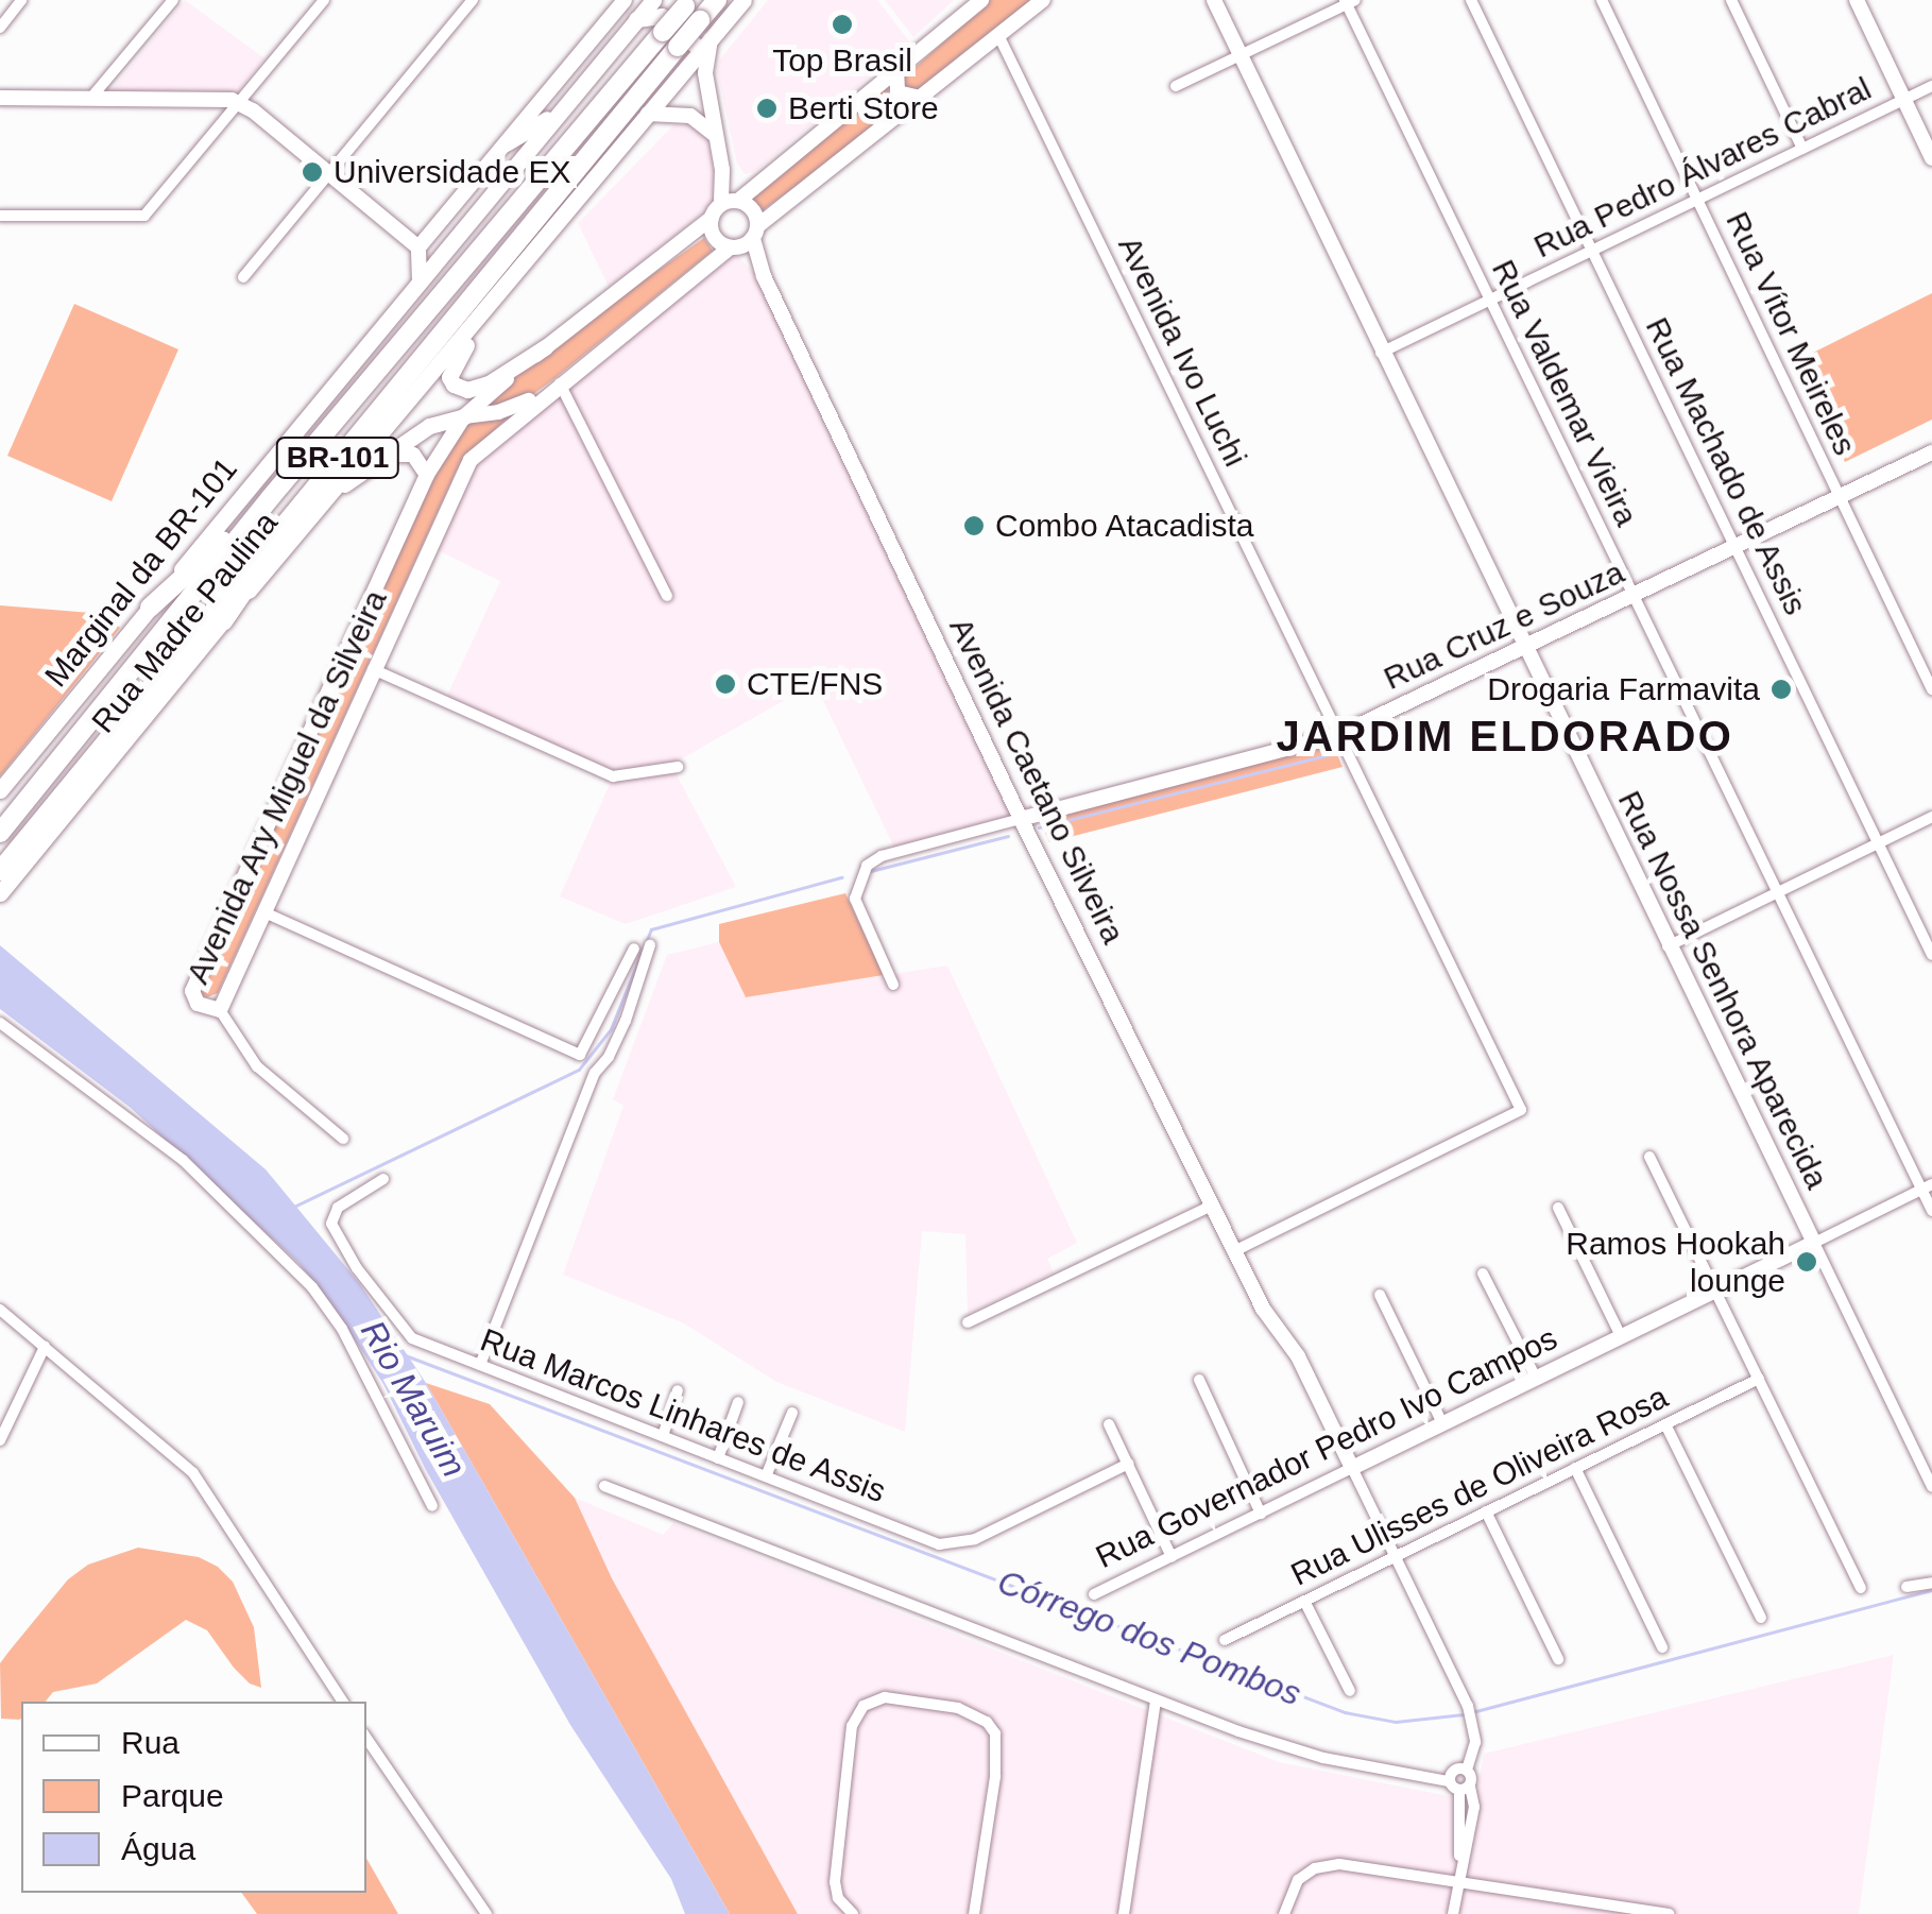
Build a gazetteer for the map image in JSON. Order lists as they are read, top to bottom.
{
  "streets": {
    "highway": ["BR-101"],
    "main road": ["Marginal da BR-101", "Rua Madre Paulina"],
    "street": [
      "Rua Pedro Álvares Cabral",
      "Rua Vítor Meireles",
      "Avenida Ivo Luchi",
      "Rua Valdemar Vieira",
      "Rua Machado de Assis",
      "Rua Cruz e Souza",
      "Avenida Caetano Silveira",
      "Avenida Ary Miguel da Silveira",
      "Rua Nossa Senhora Aparecida",
      "Rua Marcos Linhares de Assis",
      "Rua Governador Pedro Ivo Campos",
      "Rua Ulisses de Oliveira Rosa"
    ]
  },
  "crossings": [
    ["Rua Pedro Álvares Cabral", "Rua Vítor Meireles"],
    ["Rua Pedro Álvares Cabral", "Rua Valdemar Vieira"],
    ["Rua Pedro Álvares Cabral", "Rua Machado de Assis"],
    ["Rua Pedro Álvares Cabral", "Rua Nossa Senhora Aparecida"],
    ["Rua Vítor Meireles", "Rua Cruz e Souza"],
    ["Avenida Ivo Luchi", "Rua Cruz e Souza"],
    ["Avenida Ivo Luchi", "Avenida Caetano Silveira"],
    ["Avenida Ivo Luchi", "Avenida Ary Miguel da Silveira"],
    ["Rua Valdemar Vieira", "Rua Cruz e Souza"],
    ["BR-101", "Rua Madre Paulina"],
    ["Rua Machado de Assis", "Rua Cruz e Souza"],
    ["Rua Cruz e Souza", "Avenida Caetano Silveira"],
    ["Rua Cruz e Souza", "Rua Nossa Senhora Aparecida"],
    ["Avenida Caetano Silveira", "Avenida Ary Miguel da Silveira"],
    ["Avenida Caetano Silveira", "Rua Governador Pedro Ivo Campos"],
    ["Rua Nossa Senhora Aparecida", "Rua Governador Pedro Ivo Campos"]
  ],
  "districts": ["JARDIM ELDORADO"],
  "water": ["Rio Maruim", "Córrego dos Pombos"],
  "places": [
    "Top Brasil",
    "Berti Store",
    "Universidade EX",
    "Combo Atacadista",
    "CTE/FNS",
    "Drogaria Farmavita",
    "Ramos Hookah lounge"
  ],
  "legend": ["Rua", "Parque", "Água"]
}
